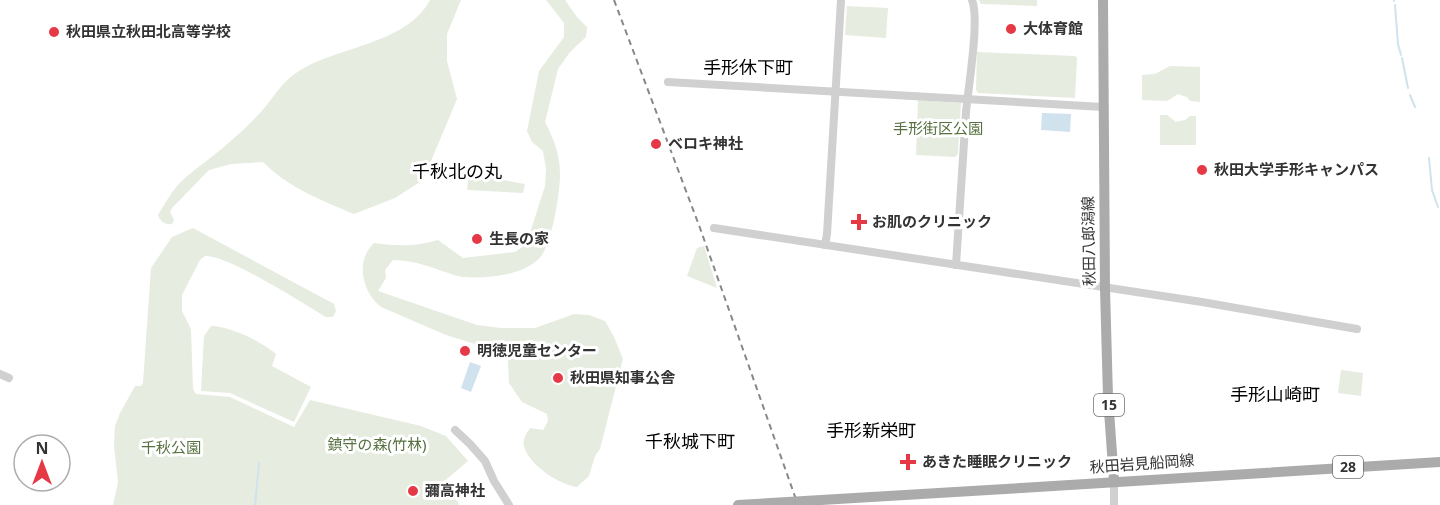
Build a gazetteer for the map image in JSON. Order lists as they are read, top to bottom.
{
  "streets": {
    "main road": [
      "秋田八郎潟線",
      "15",
      "秋田岩見船岡線",
      "28"
    ]
  },
  "crossings": [
    ["秋田八郎潟線", "秋田岩見船岡線"]
  ],
  "districts": [
    "手形休下町",
    "千秋北の丸",
    "手形山崎町",
    "手形新栄町",
    "千秋城下町"
  ],
  "parks": ["手形街区公園", "鎮守の森(竹林)", "千秋公園"],
  "places": {
    "other": [
      "大体育館",
      "秋田県立秋田北高等学校",
      "ベロキ神社",
      "秋田大学手形キャンパス",
      "生長の家",
      "明徳児童センター",
      "秋田県知事公舎",
      "彌高神社"
    ],
    "health": ["お肌のクリニック", "あきた睡眠クリニック"]
  },
  "north": "top"
}
